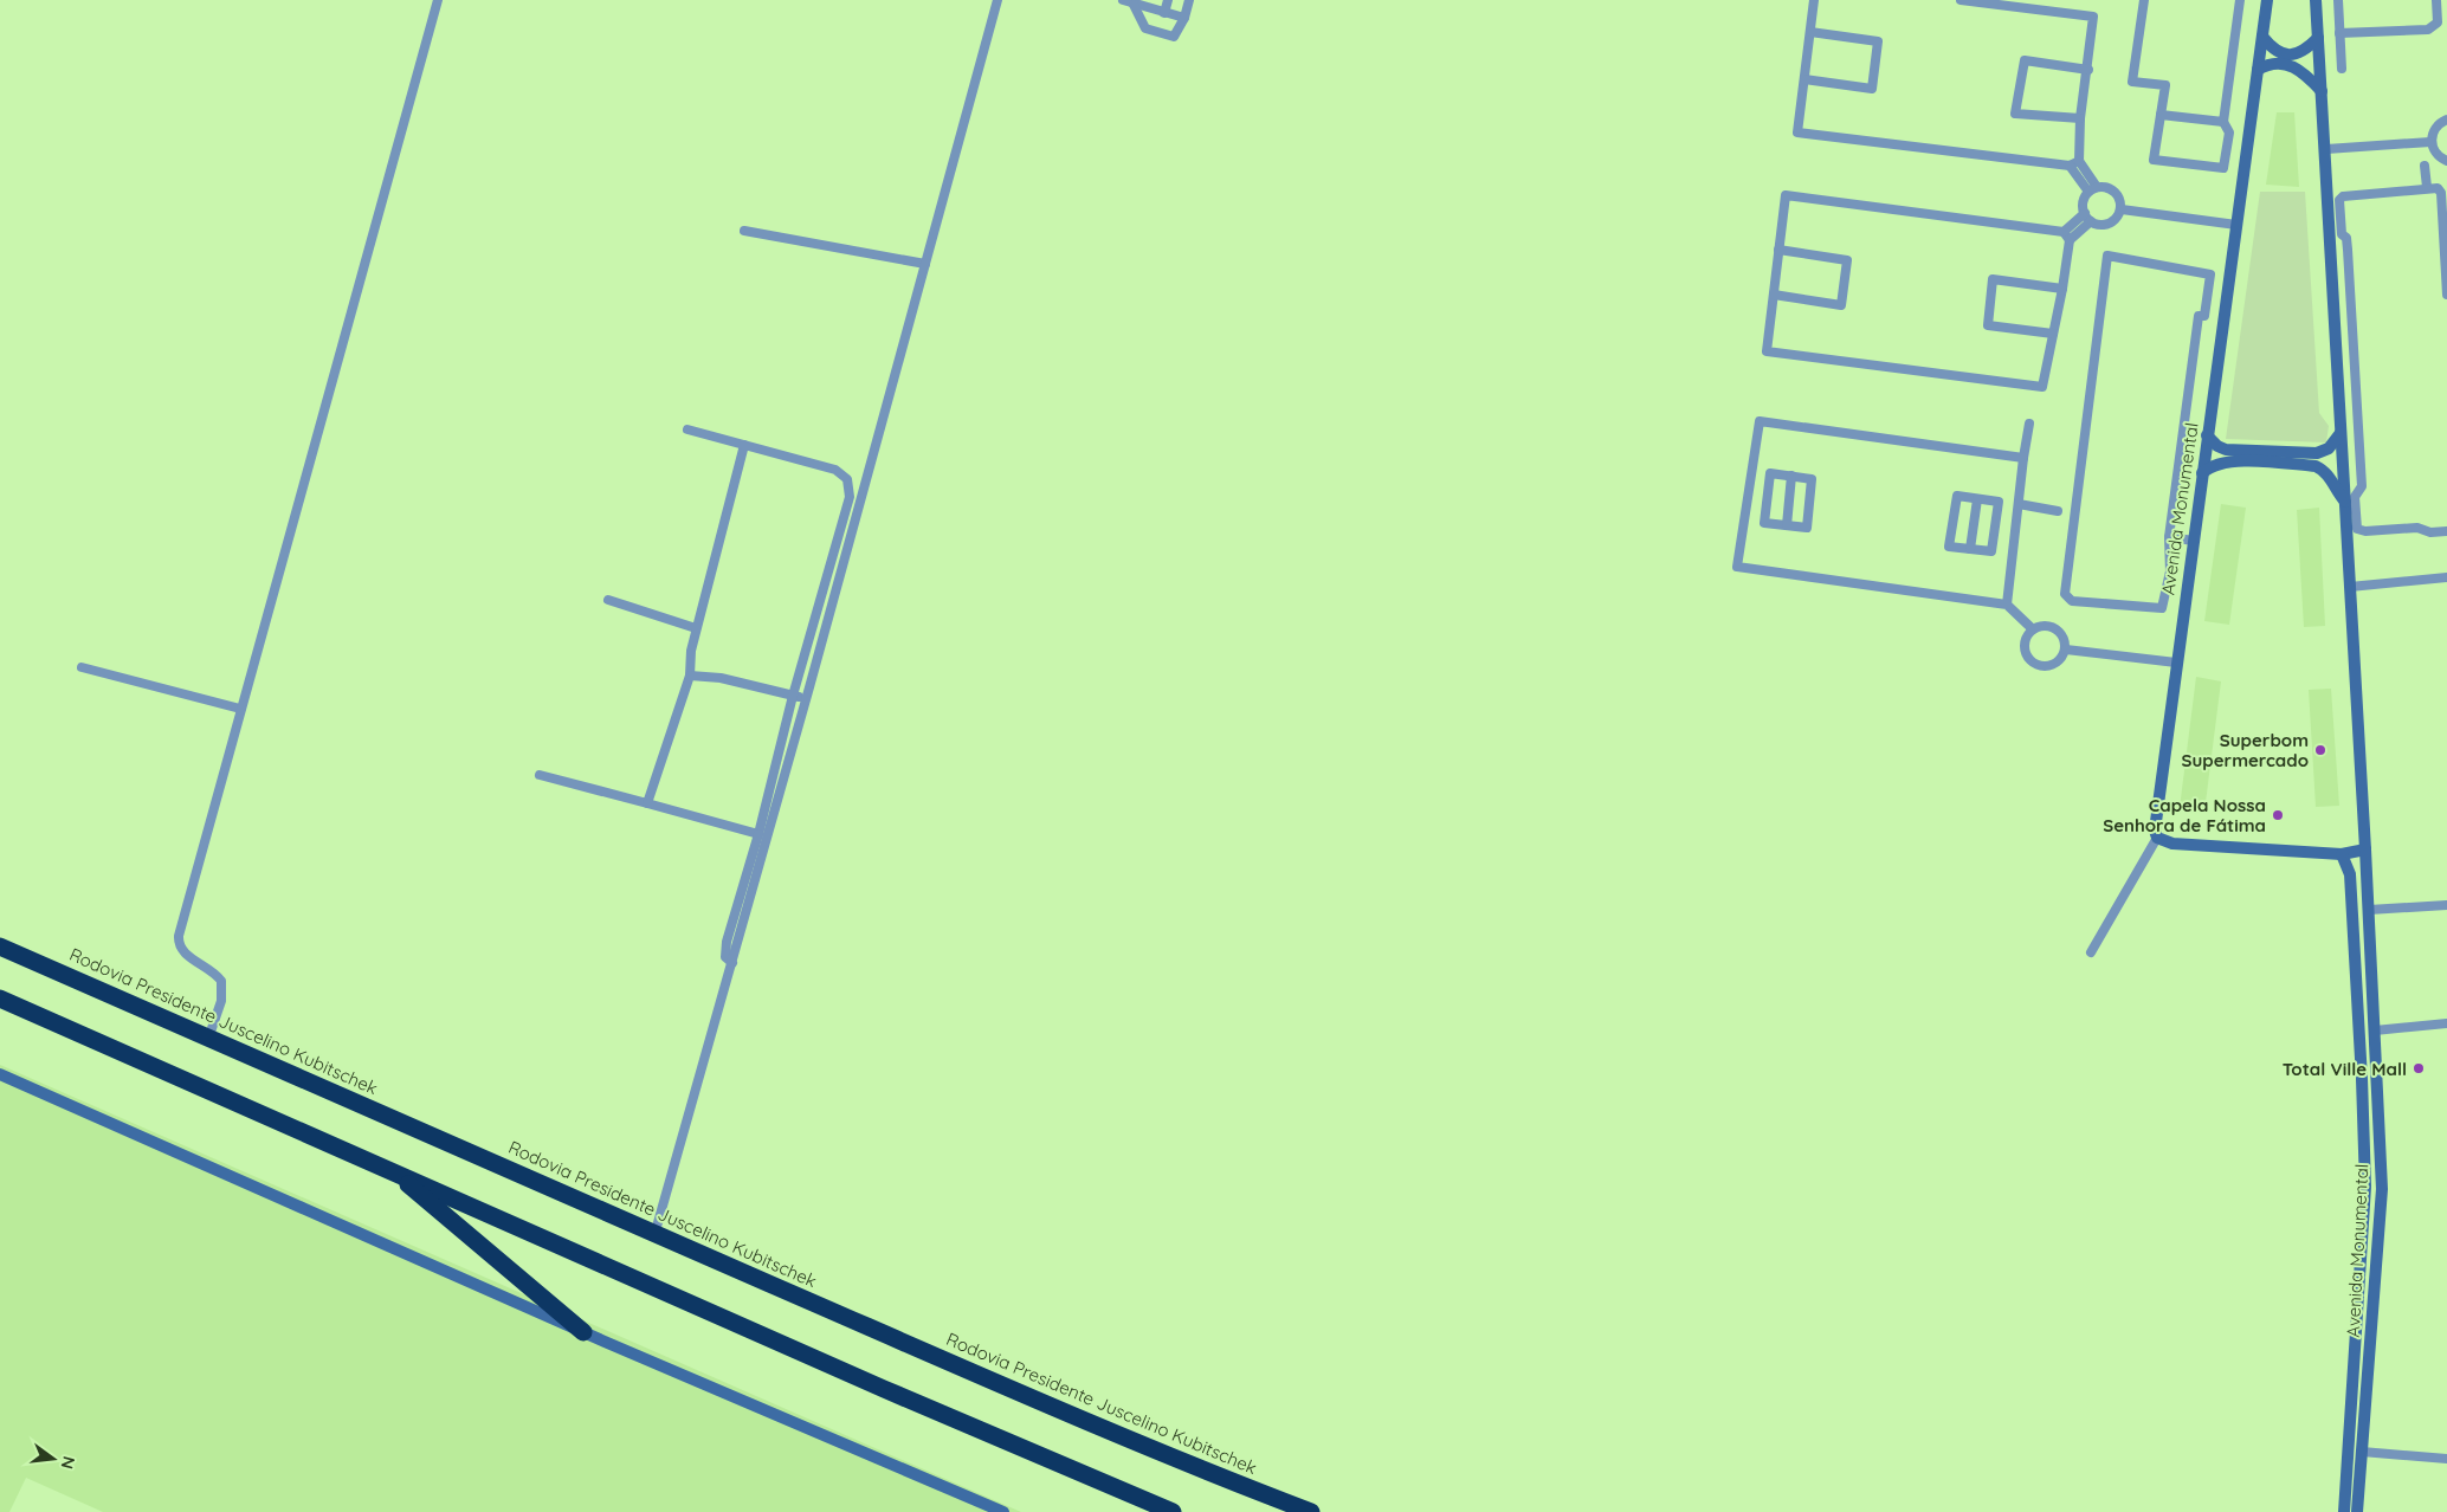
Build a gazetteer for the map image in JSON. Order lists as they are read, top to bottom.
{
  "streets": {
    "highway": ["Rodovia Presidente Juscelino Kubitschek"],
    "street": ["Avenida Monumental"]
  },
  "places": ["Superbom Supermercado", "Capela Nossa Senhora de Fátima", "Total Ville Mall"],
  "north": "right"
}
